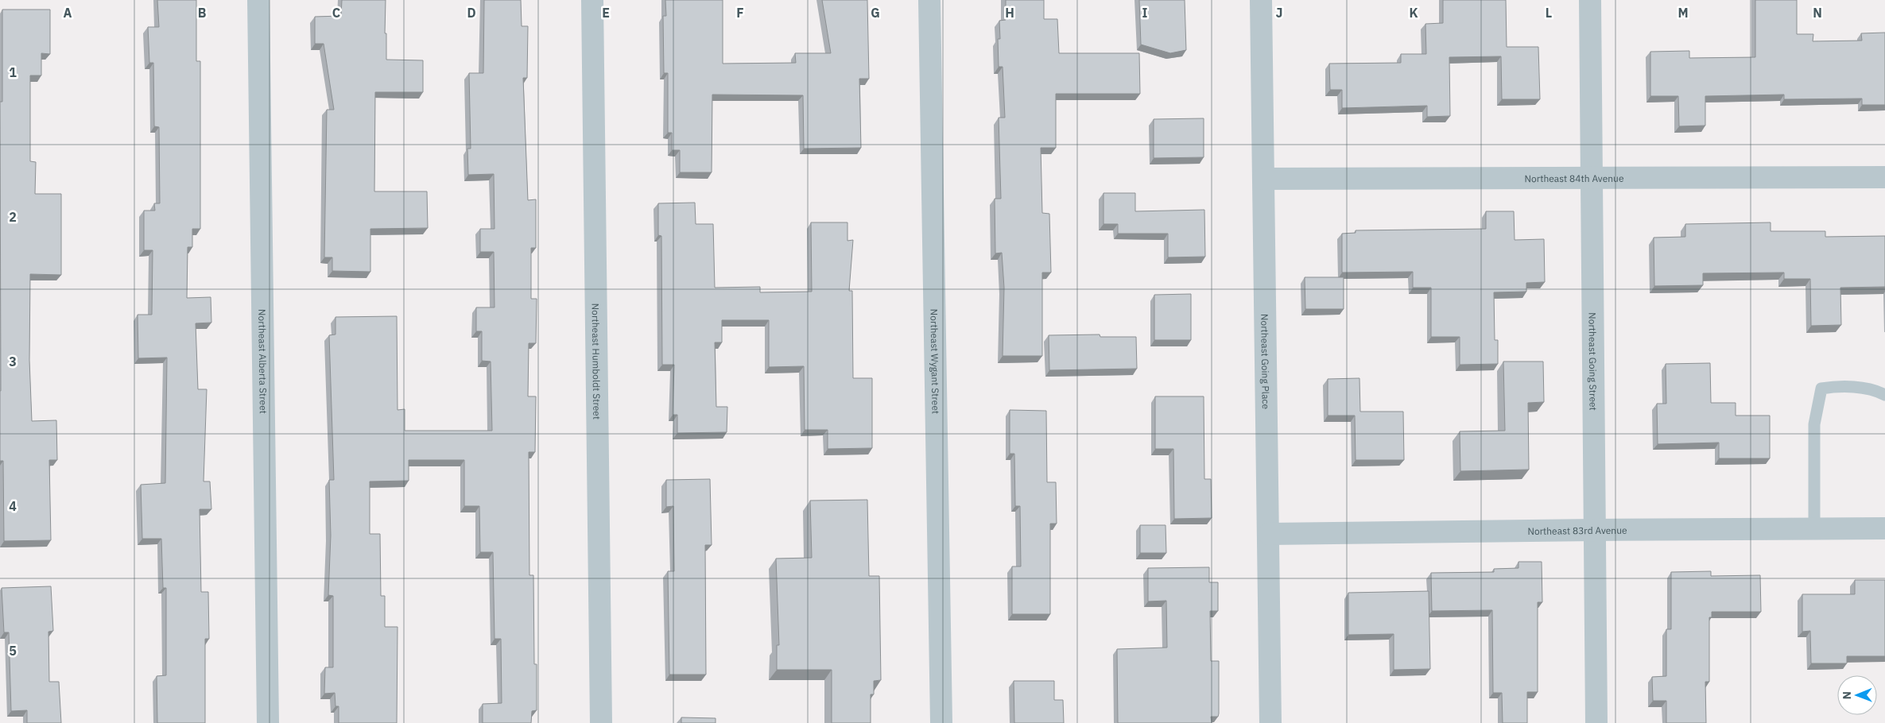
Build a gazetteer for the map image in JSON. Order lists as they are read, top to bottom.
{
  "streets": {
    "street": [
      "Northeast 84th Avenue",
      "Northeast Alberta Street",
      "Northeast Humboldt Street",
      "Northeast Wygant Street",
      "Northeast Going Place",
      "Northeast Going Street",
      "Northeast 83rd Avenue"
    ]
  },
  "crossings": [
    ["Northeast 84th Avenue", "Northeast Going Place"],
    ["Northeast 84th Avenue", "Northeast Going Street"],
    ["Northeast Going Place", "Northeast 83rd Avenue"],
    ["Northeast Going Street", "Northeast 83rd Avenue"]
  ],
  "north": "left",
  "grid": {
    "columns": [
      "A",
      "B",
      "C",
      "D",
      "E",
      "F",
      "G",
      "H",
      "I",
      "J",
      "K",
      "L",
      "M",
      "N"
    ],
    "rows": [
      "1",
      "2",
      "3",
      "4",
      "5"
    ]
  }
}
